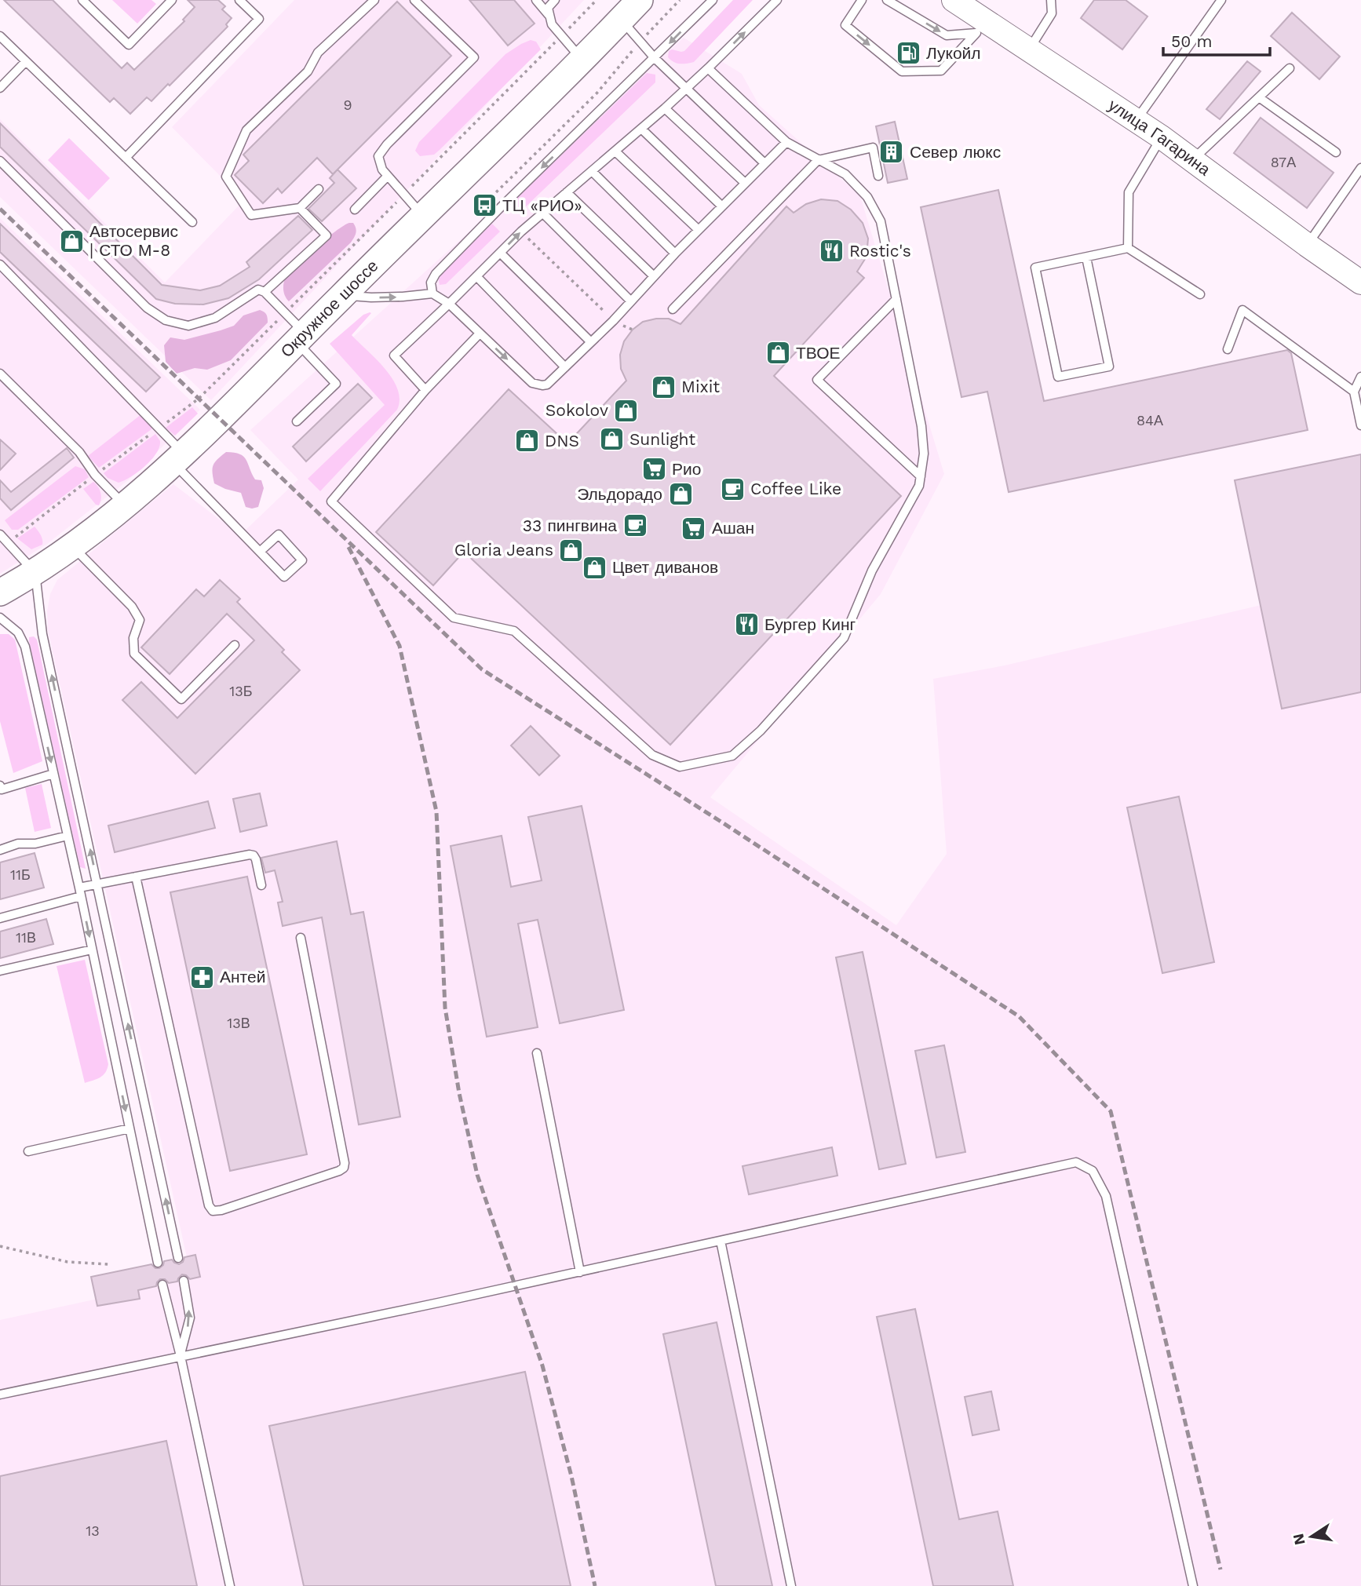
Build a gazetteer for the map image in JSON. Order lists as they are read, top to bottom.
{
  "streets": {
    "main road": ["Окружное шоссе"],
    "street": ["улица Гагарина"]
  },
  "places": {
    "fuel station": ["Лукойл"],
    "building": ["Север люкс"],
    "bus stop": ["ТЦ «РИО»"],
    "shop": [
      "Автосервис | СТО М-8",
      "ТВОЕ",
      "Mixit",
      "Sokolov",
      "Sunlight",
      "DNS",
      "Эльдорадо",
      "Gloria Jeans",
      "Цвет диванов"
    ],
    "restaurant": ["Rostic's", "Бургер Кинг"],
    "supermarket": ["Рио", "Ашан"],
    "cafe": ["Coffee Like", "33 пингвина"],
    "pharmacy": ["Антей"]
  },
  "house_numbers": [
    "9",
    "87А",
    "84А",
    "13Б",
    "11Б",
    "11В",
    "13В",
    "13"
  ],
  "scale_bar": "50 m",
  "north": "left"
}
